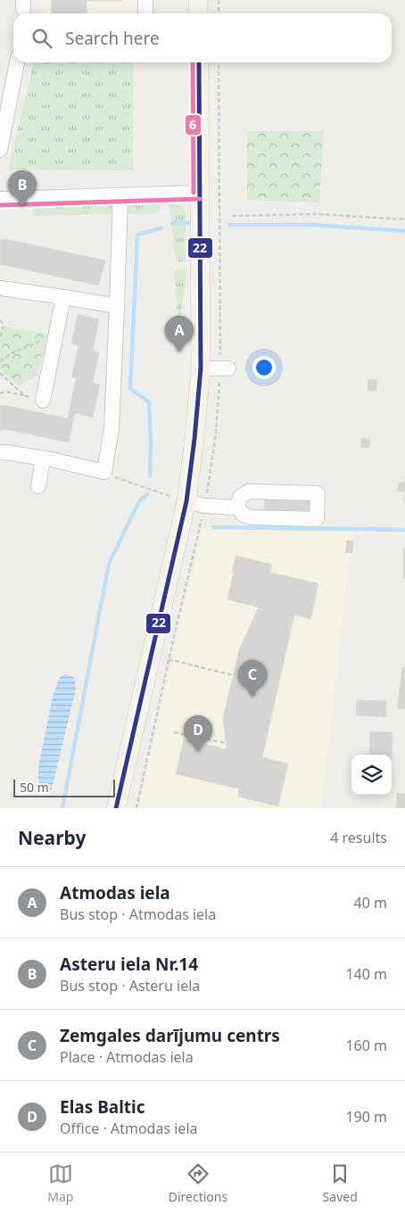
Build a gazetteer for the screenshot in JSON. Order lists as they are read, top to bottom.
{
  "lines": ["transit line 22", "transit line 6"],
  "scale_bar": "50 m",
  "page": {
    "search": "Search here",
    "pins": [
      "B",
      "A",
      "C",
      "D"
    ],
    "scale": "50 m",
    "heading": ["Nearby", "4 results"],
    "list": [
      {
        "mark": "A",
        "name": "Atmodas iela",
        "note": "Bus stop · Atmodas iela",
        "value": "40 m"
      },
      {
        "mark": "B",
        "name": "Asteru iela Nr.14",
        "note": "Bus stop · Asteru iela",
        "value": "140 m"
      },
      {
        "mark": "C",
        "name": "Zemgales darījumu centrs",
        "note": "Place · Atmodas iela",
        "value": "160 m"
      },
      {
        "mark": "D",
        "name": "Elas Baltic",
        "note": "Office · Atmodas iela",
        "value": "190 m"
      }
    ],
    "nav": ["Map", "Directions", "Saved"]
  }
}
